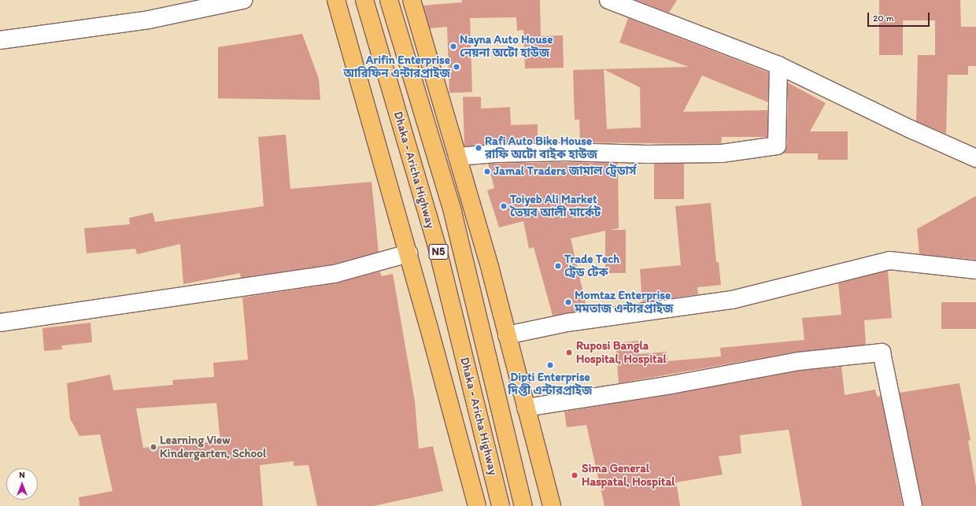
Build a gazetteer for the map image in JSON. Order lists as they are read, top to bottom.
{
  "streets": {
    "highway": ["Dhaka - Aricha Highway", "N5"]
  },
  "places": [
    "Nayna Auto House নেয়না অটো হাউজ",
    "Arifin Enterprise আরিফিন এন্টারপ্রাইজ",
    "Rafi Auto Bike House রাফি অটো বাইক হাউজ",
    "Jamal Traders জামাল ট্রেডার্স",
    "Toiyeb Ali Market তৈয়ব আলী মার্কেট",
    "Trade Tech ট্রেড টেক",
    "Momtaz Enterprise মমতাজ এন্টারপ্রাইজ",
    "Ruposi Bangla Hospital, Hospital",
    "Dipti Enterprise দিপ্তী এন্টারপ্রাইজ",
    "Learning View Kindergarten, School",
    "Sima General Haspatal, Hospital"
  ],
  "scale_bar": "20 m",
  "north": "top"
}
